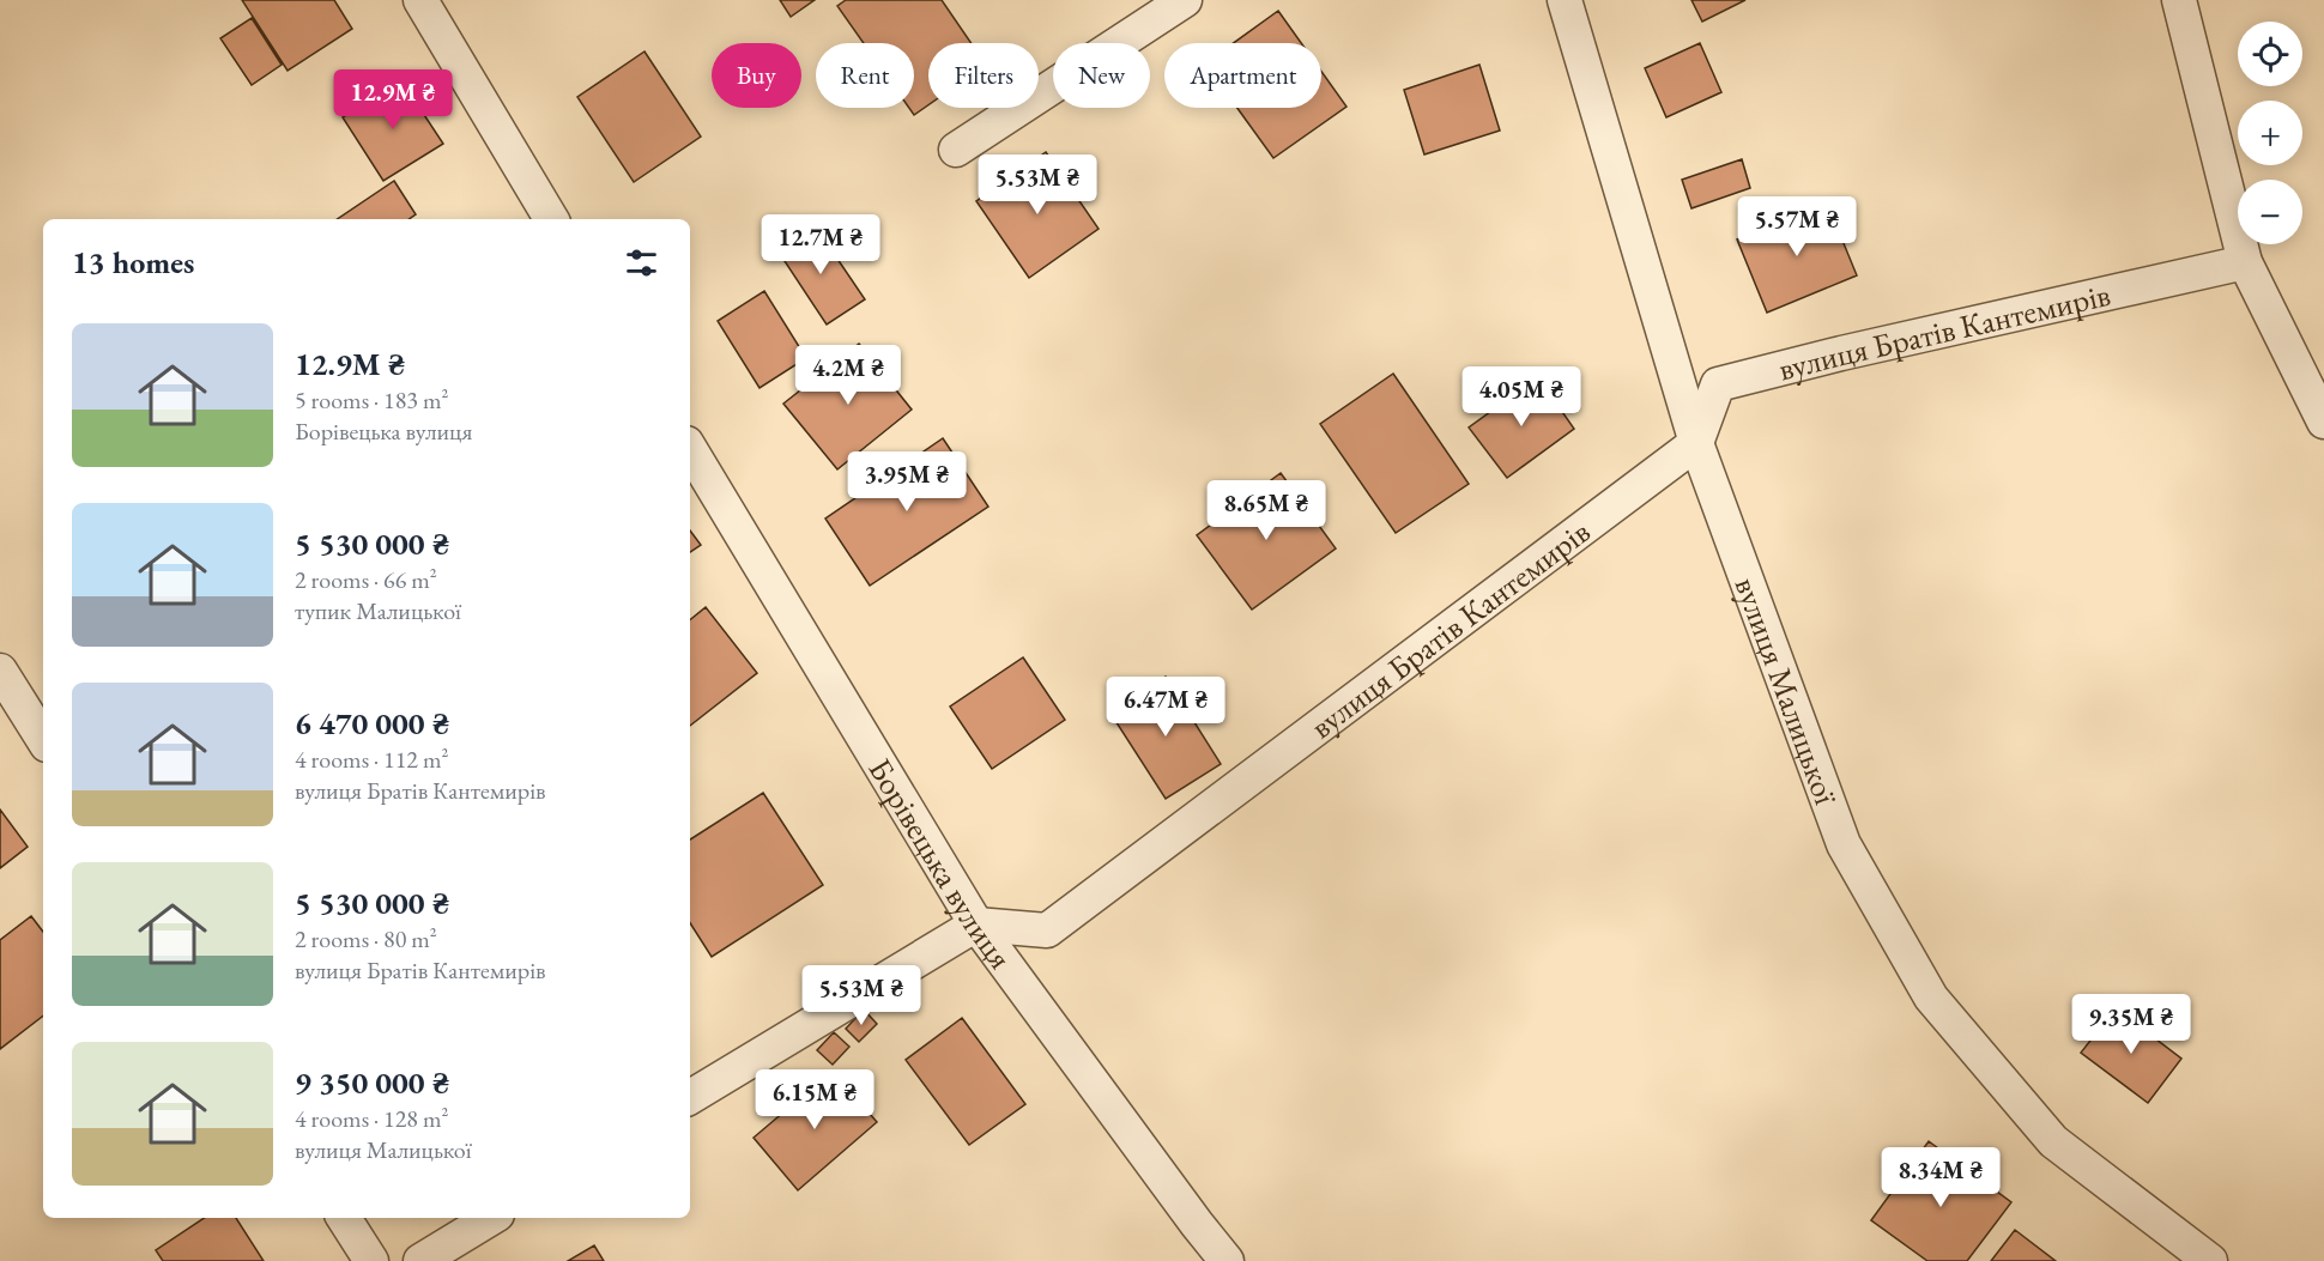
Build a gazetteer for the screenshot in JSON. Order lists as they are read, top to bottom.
{
  "streets": {
    "street": ["вулиця Братів Кантемирів", "вулиця Малицької", "Борівецька вулиця"]
  },
  "crossings": [
    ["вулиця Братів Кантемирів", "вулиця Малицької"],
    ["вулиця Братів Кантемирів", "Борівецька вулиця"]
  ],
  "page": {
    "map_buttons": ["+", "−"],
    "chip": [
      "Buy",
      "Rent",
      "Filters",
      "New",
      "Apartment"
    ],
    "price": [
      "12.9M ₴",
      "5.53M ₴",
      "5.57M ₴",
      "12.7M ₴",
      "4.2M ₴",
      "4.05M ₴",
      "3.95M ₴",
      "8.65M ₴",
      "6.47M ₴",
      "5.53M ₴",
      "9.35M ₴",
      "6.15M ₴",
      "8.34M ₴"
    ],
    "heading": "13 homes",
    "list": [
      {
        "name": "12.9M ₴",
        "note": "5 rooms · 183 m² · Борівецька вулиця"
      },
      {
        "name": "5 530 000 ₴",
        "note": "2 rooms · 66 m² · тупик Малицької"
      },
      {
        "name": "6 470 000 ₴",
        "note": "4 rooms · 112 m² · вулиця Братів Кантемирів"
      },
      {
        "name": "5 530 000 ₴",
        "note": "2 rooms · 80 m² · вулиця Братів Кантемирів"
      },
      {
        "name": "9 350 000 ₴",
        "note": "4 rooms · 128 m² · вулиця Малицької"
      }
    ]
  }
}
